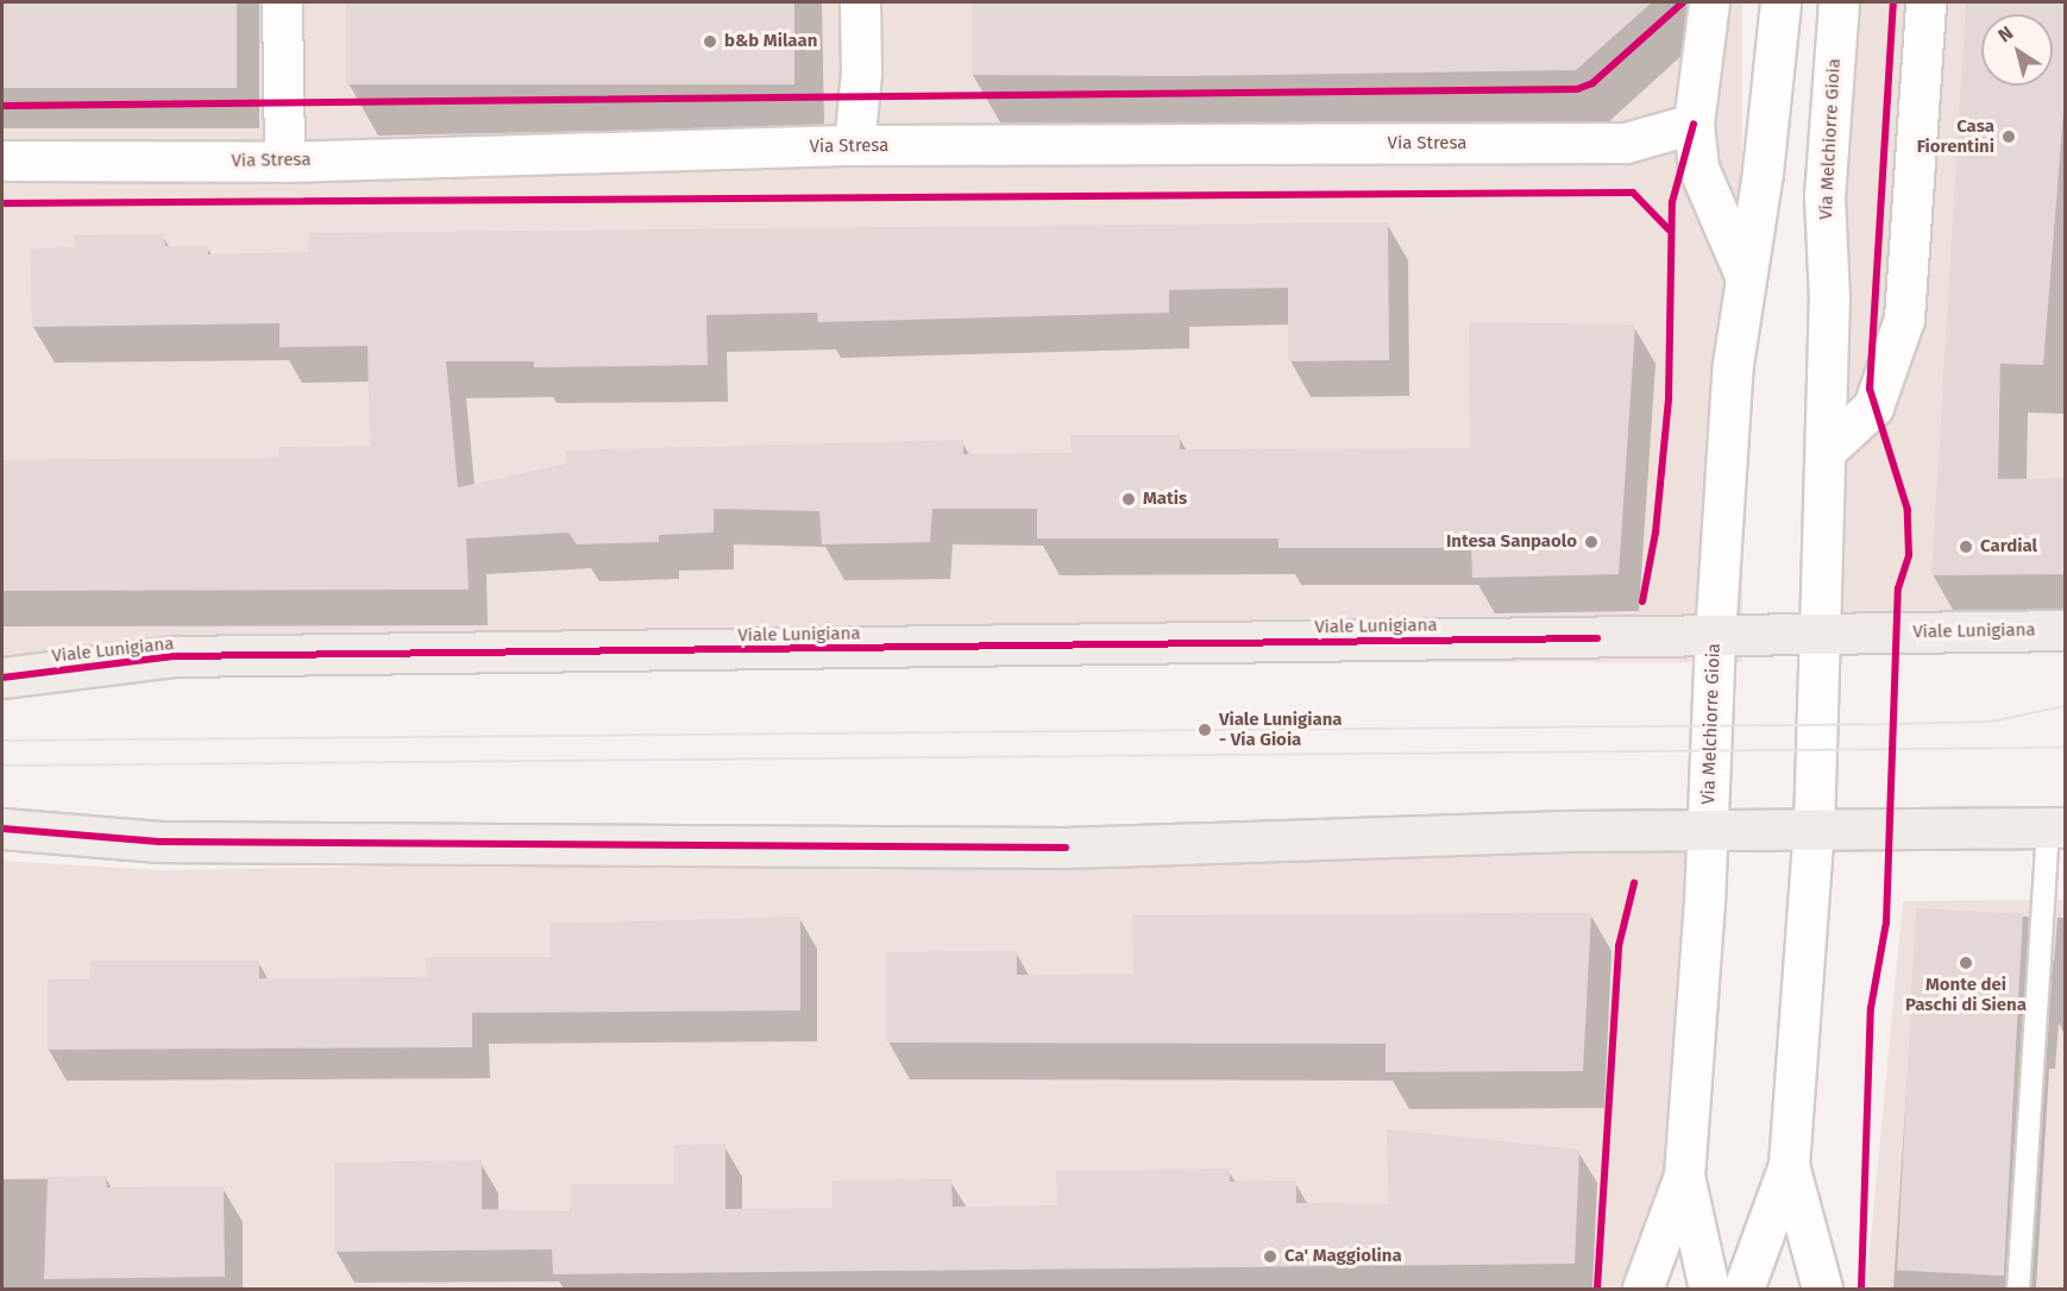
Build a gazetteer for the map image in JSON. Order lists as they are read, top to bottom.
{
  "streets": {
    "main road": ["Viale Lunigiana"],
    "street": ["Via Melchiorre Gioia", "Via Stresa"]
  },
  "crossings": [
    ["Via Melchiorre Gioia", "Via Stresa"],
    ["Via Melchiorre Gioia", "Viale Lunigiana"]
  ],
  "places": [
    "b&b Milaan",
    "Casa Fiorentini",
    "Matis",
    "Intesa Sanpaolo",
    "Cardial",
    "Viale Lunigiana - Via Gioia",
    "Monte dei Paschi di Siena",
    "Ca' Maggiolina"
  ],
  "north": "top left"
}
